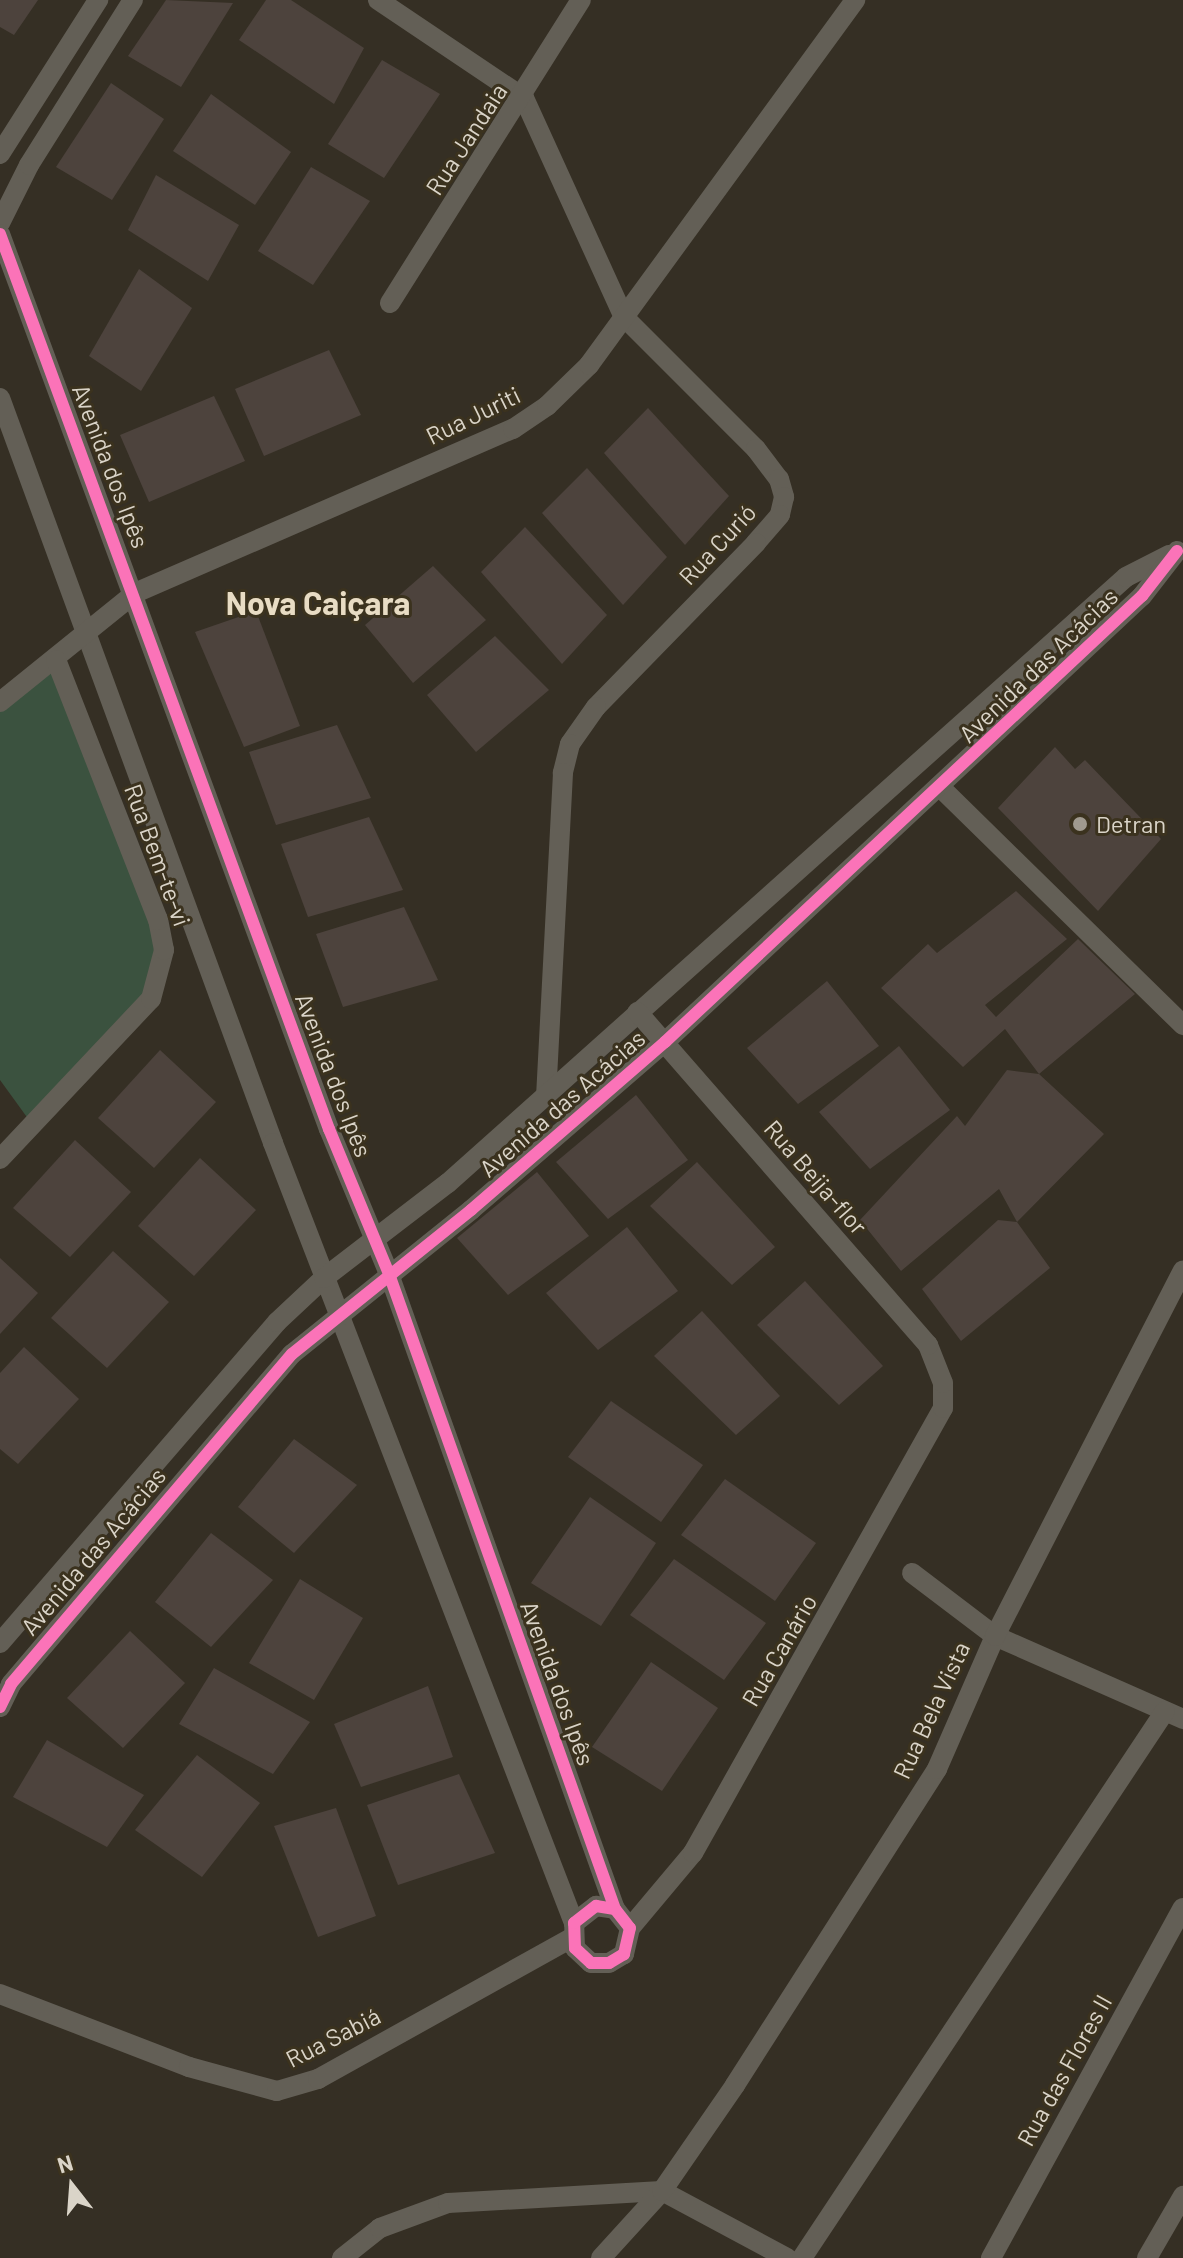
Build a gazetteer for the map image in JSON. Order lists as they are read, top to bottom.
{
  "streets": {
    "street": [
      "Rua Jandaia",
      "Rua Juriti",
      "Avenida dos Ipês",
      "Rua Curió",
      "Avenida das Acácias",
      "Rua Bem-te-vi",
      "Rua Beija-flor",
      "Rua Canário",
      "Rua Bela Vista",
      "Rua Sabiá",
      "Rua das Flores II"
    ]
  },
  "crossings": [
    ["Rua Jandaia", "Rua Curió"],
    ["Rua Juriti", "Avenida dos Ipês"],
    ["Rua Juriti", "Rua Curió"],
    ["Rua Juriti", "Rua Bem-te-vi"],
    ["Avenida dos Ipês", "Avenida das Acácias"],
    ["Avenida dos Ipês", "Rua Canário"],
    ["Avenida dos Ipês", "Rua Sabiá"],
    ["Rua Curió", "Avenida das Acácias"],
    ["Avenida das Acácias", "Rua Beija-flor"],
    ["Rua Beija-flor", "Rua Canário"],
    ["Rua Canário", "Rua Sabiá"]
  ],
  "districts": ["Nova Caiçara"],
  "places": ["Detran"],
  "north": "top"
}
